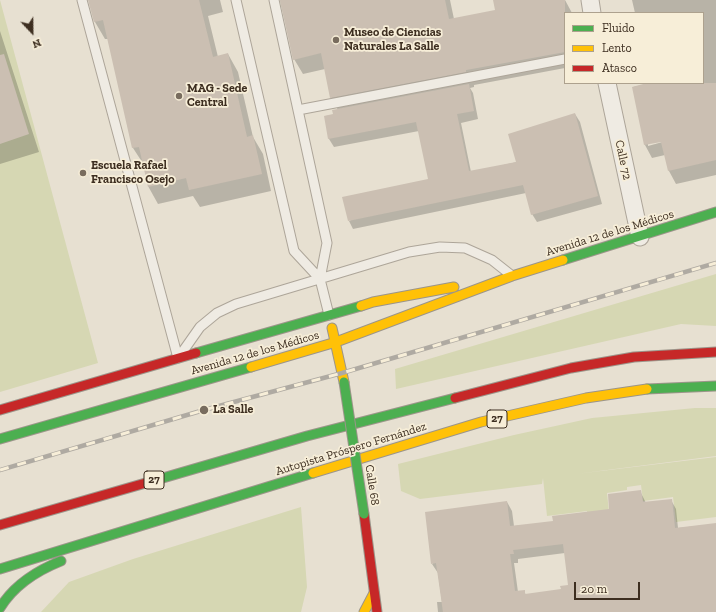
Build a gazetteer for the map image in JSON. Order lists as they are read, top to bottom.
{
  "streets": {
    "main road": [
      "Avenida 12 de los Médicos",
      "27",
      "Autopista Próspero Fernández",
      "Calle 68"
    ],
    "street": ["Calle 72"]
  },
  "crossings": [
    ["Calle 72", "Avenida 12 de los Médicos"],
    ["Avenida 12 de los Médicos", "Calle 68"]
  ],
  "places": [
    "Museo de Ciencias Naturales La Salle",
    "MAG - Sede Central",
    "Escuela Rafael Francisco Osejo",
    "La Salle"
  ],
  "legend": ["Fluido", "Lento", "Atasco"],
  "scale_bar": "20 m",
  "north": "bottom"
}
